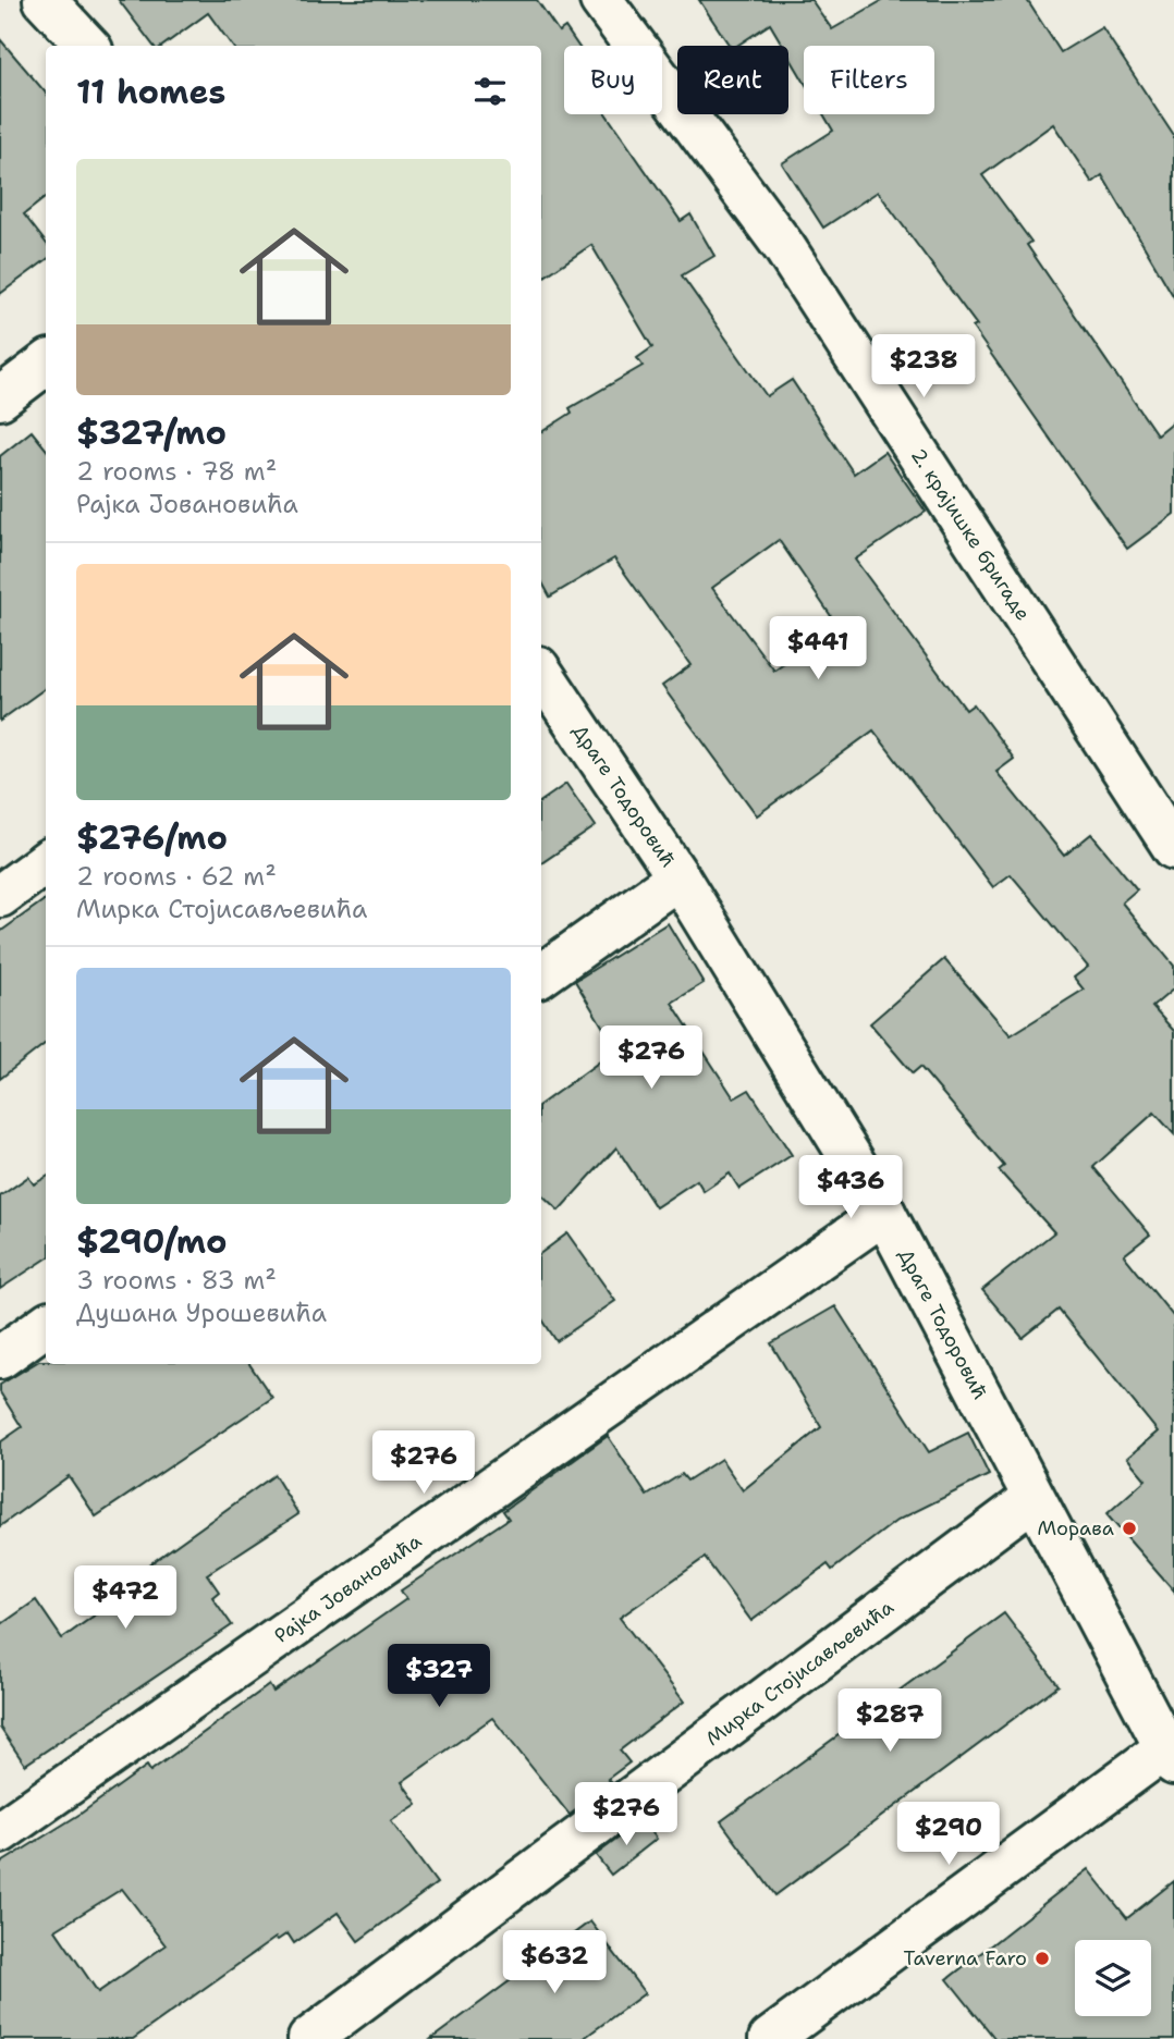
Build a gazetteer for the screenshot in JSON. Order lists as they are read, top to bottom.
{
  "streets": {
    "street": [
      "2. крајишке бригаде",
      "Драге Тодоровић",
      "Рајка Јовановића",
      "Мирка Стојисављевића"
    ]
  },
  "crossings": [
    ["Драге Тодоровић", "Рајка Јовановића"],
    ["Драге Тодоровић", "Мирка Стојисављевића"]
  ],
  "places": ["Морава", "Taverna Faro"],
  "page": {
    "chip": ["Buy", "Rent", "Filters"],
    "heading": "11 homes",
    "list": [
      {
        "name": "$327/mo",
        "note": "2 rooms · 78 m² · Рајка Јовановића"
      },
      {
        "name": "$276/mo",
        "note": "2 rooms · 62 m² · Мирка Стојисављевића"
      },
      {
        "name": "$290/mo",
        "note": "3 rooms · 83 m² · Душана Урошевића"
      }
    ],
    "price": [
      "$238",
      "$441",
      "$276",
      "$436",
      "$276",
      "$472",
      "$327",
      "$287",
      "$276",
      "$290",
      "$632"
    ]
  }
}
